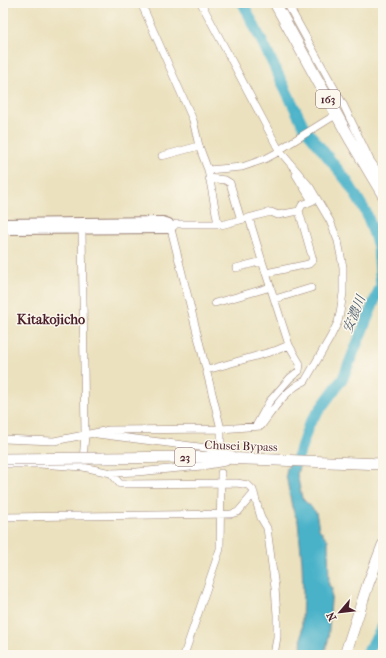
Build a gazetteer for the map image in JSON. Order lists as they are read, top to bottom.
{
  "streets": {
    "highway": ["163", "Chusei Bypass", "23"]
  },
  "districts": ["Kitakojicho"],
  "water": ["安濃川"],
  "north": "bottom left"
}
